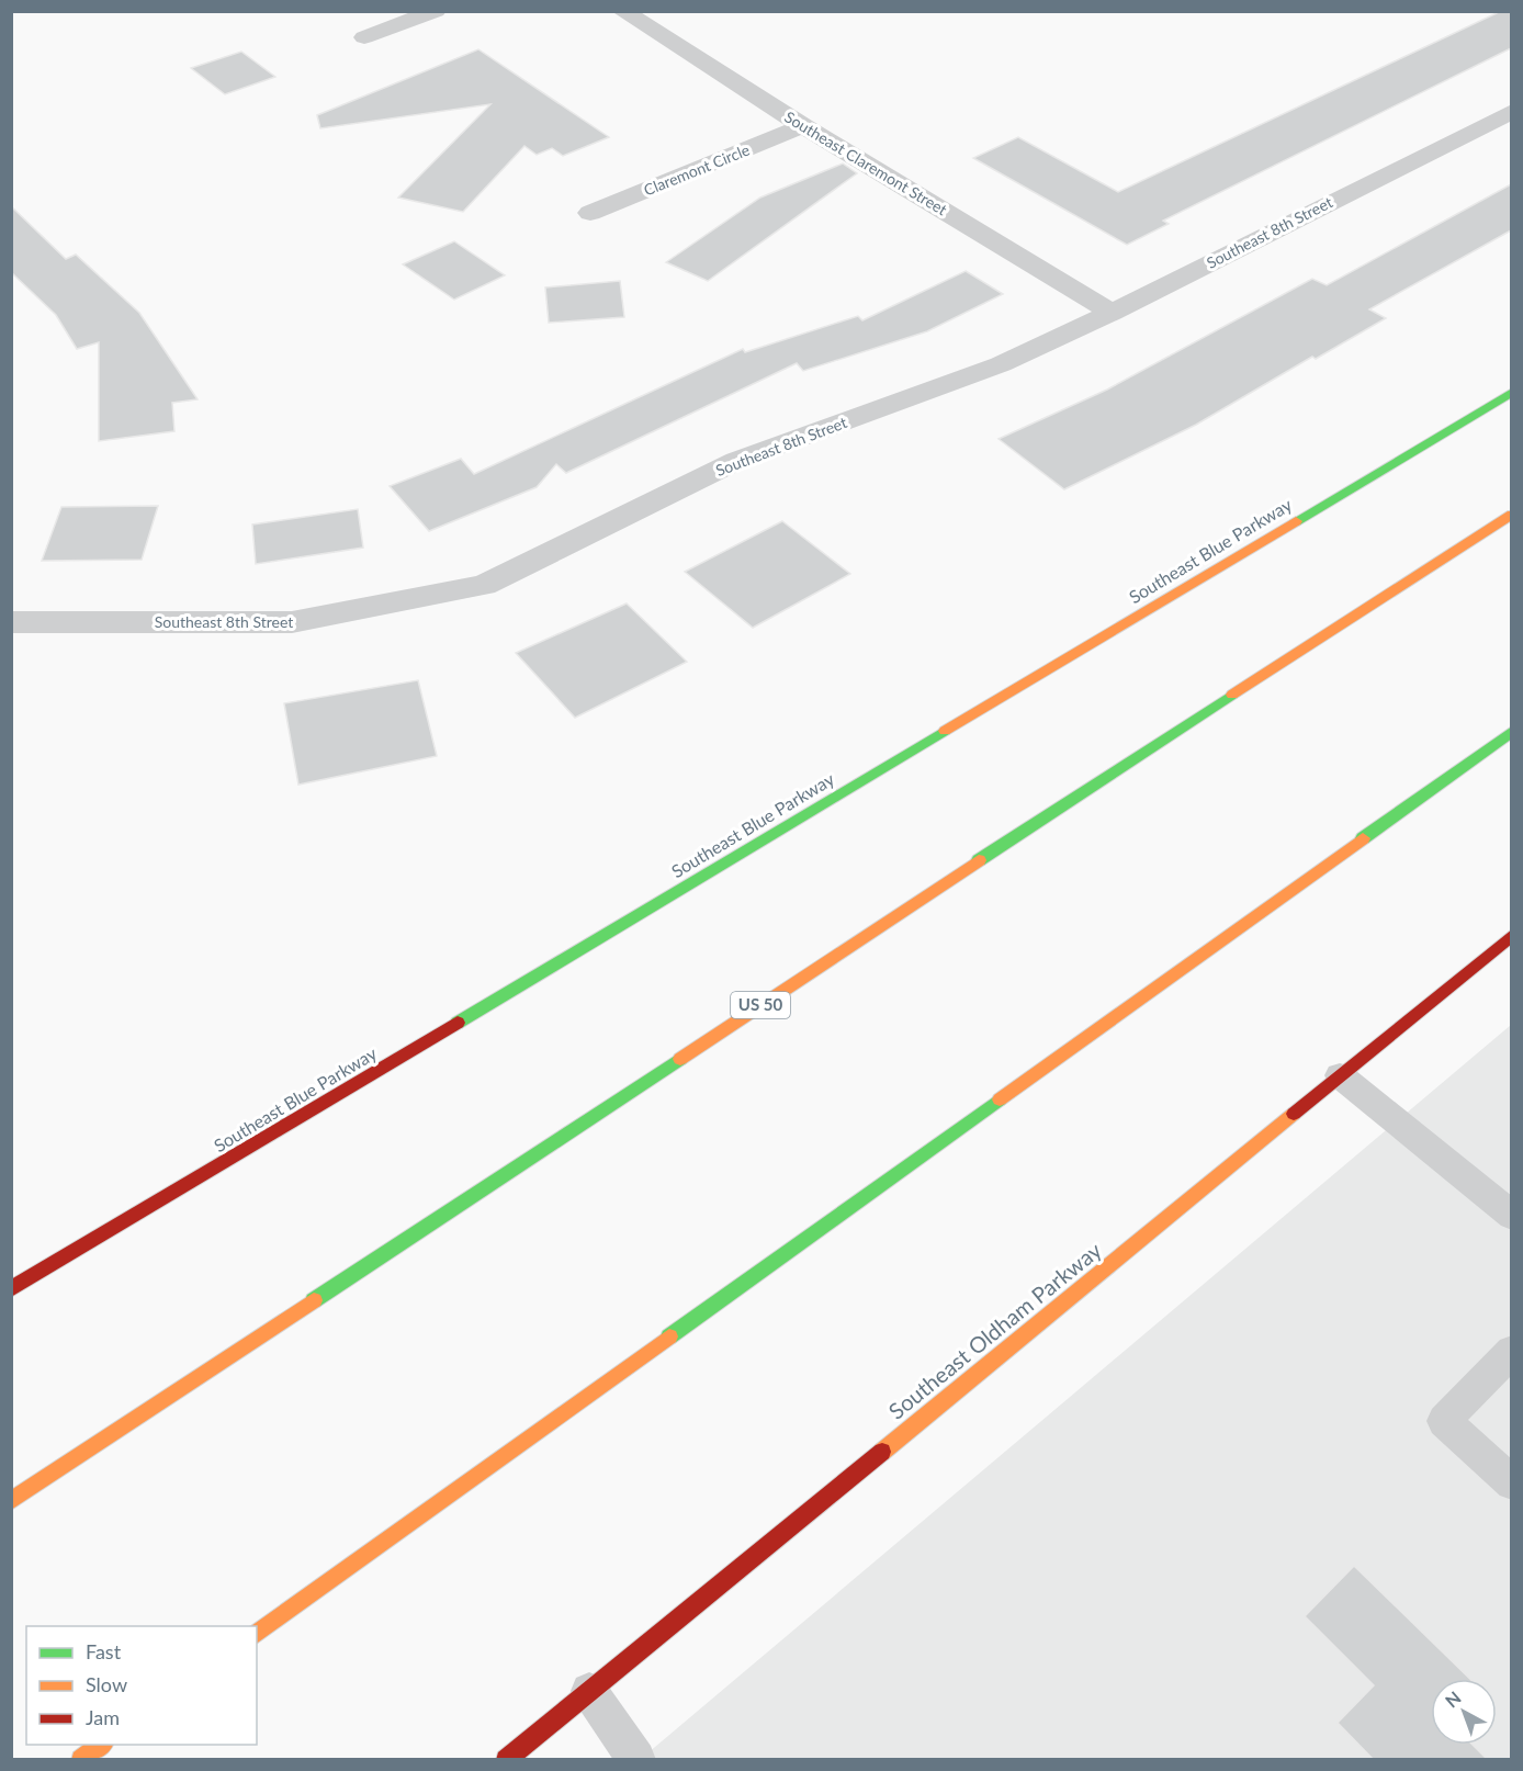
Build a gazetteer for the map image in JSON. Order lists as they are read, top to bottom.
{
  "streets": {
    "main road": ["Southeast Blue Parkway", "US 50", "Southeast Oldham Parkway"],
    "street": ["Southeast Claremont Street", "Claremont Circle", "Southeast 8th Street"]
  },
  "crossings": [
    ["Southeast Claremont Street", "Claremont Circle"],
    ["Southeast Claremont Street", "Southeast 8th Street"]
  ],
  "legend": ["Fast", "Slow", "Jam"],
  "north": "top left"
}
